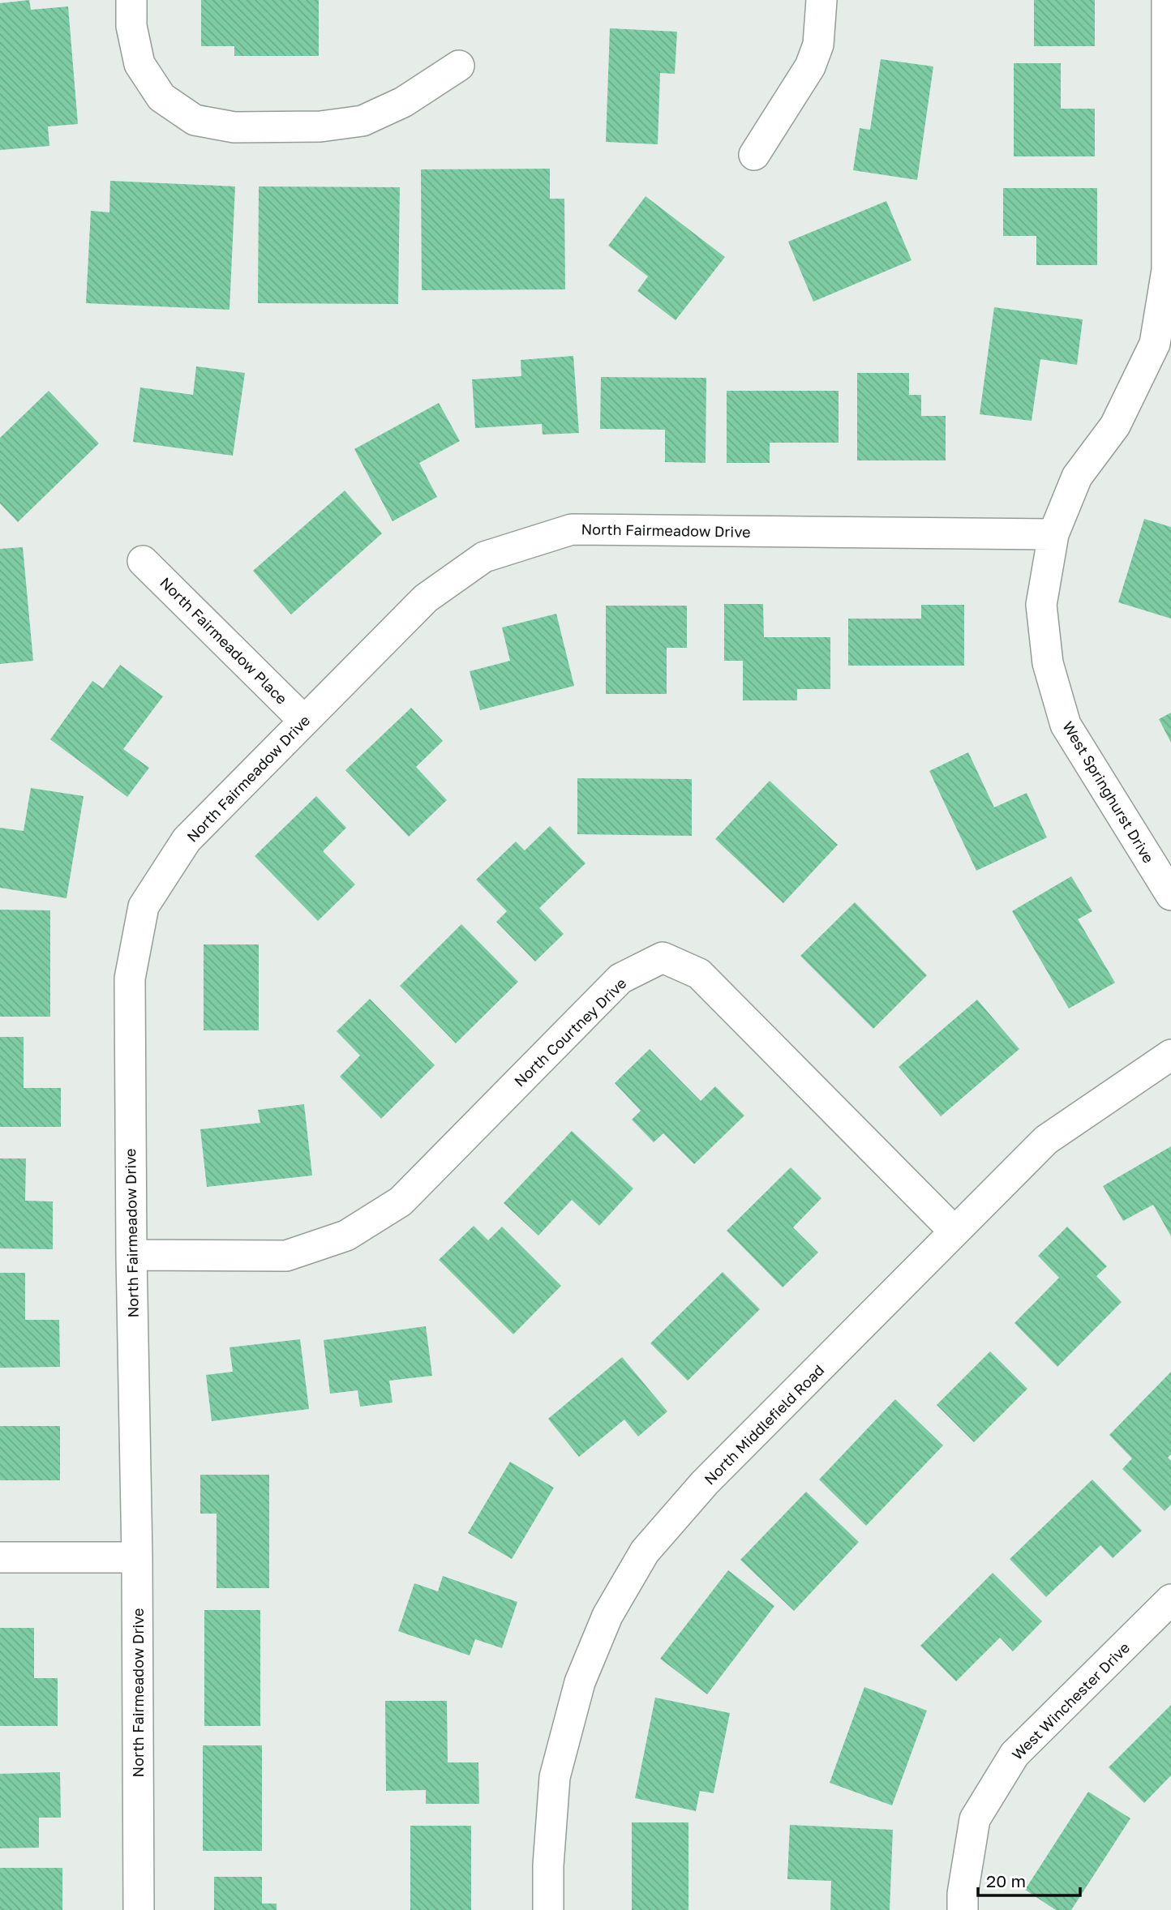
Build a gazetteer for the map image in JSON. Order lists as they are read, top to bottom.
{
  "streets": {
    "street": [
      "North Fairmeadow Drive",
      "North Fairmeadow Place",
      "West Springhurst Drive",
      "North Courtney Drive",
      "North Middlefield Road",
      "West Winchester Drive"
    ]
  },
  "crossings": [
    ["North Fairmeadow Drive", "North Fairmeadow Place"],
    ["North Fairmeadow Drive", "West Springhurst Drive"],
    ["North Fairmeadow Drive", "North Courtney Drive"],
    ["North Courtney Drive", "North Middlefield Road"]
  ],
  "scale_bar": "20 m"
}
